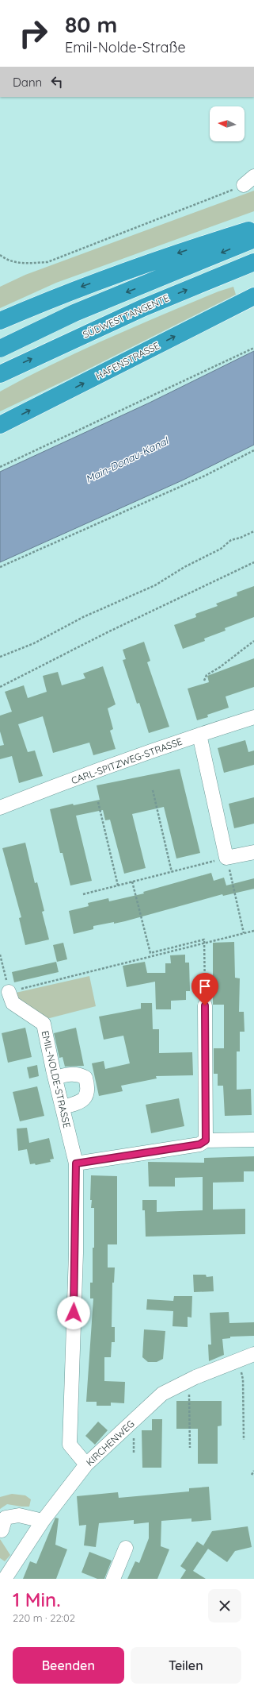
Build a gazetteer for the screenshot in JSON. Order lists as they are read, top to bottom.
{
  "streets": {
    "highway": ["SÜDWESTTANGENTE", "HAFENSTRASSE"],
    "street": ["CARL-SPITZWEG-STRASSE", "EMIL-NOLDE-STRASSE", "KIRCHENWEG"]
  },
  "crossings": [
    ["EMIL-NOLDE-STRASSE", "KIRCHENWEG"]
  ],
  "water": ["Main-Donau-Kanal"],
  "north": "left",
  "page": {
    "turn": ["80 m", "Emil-Nolde-Straße"],
    "then": "Dann",
    "heading": ["1 Min.", "220 m · 22:02"],
    "buttons": ["Beenden", "Teilen"]
  }
}
